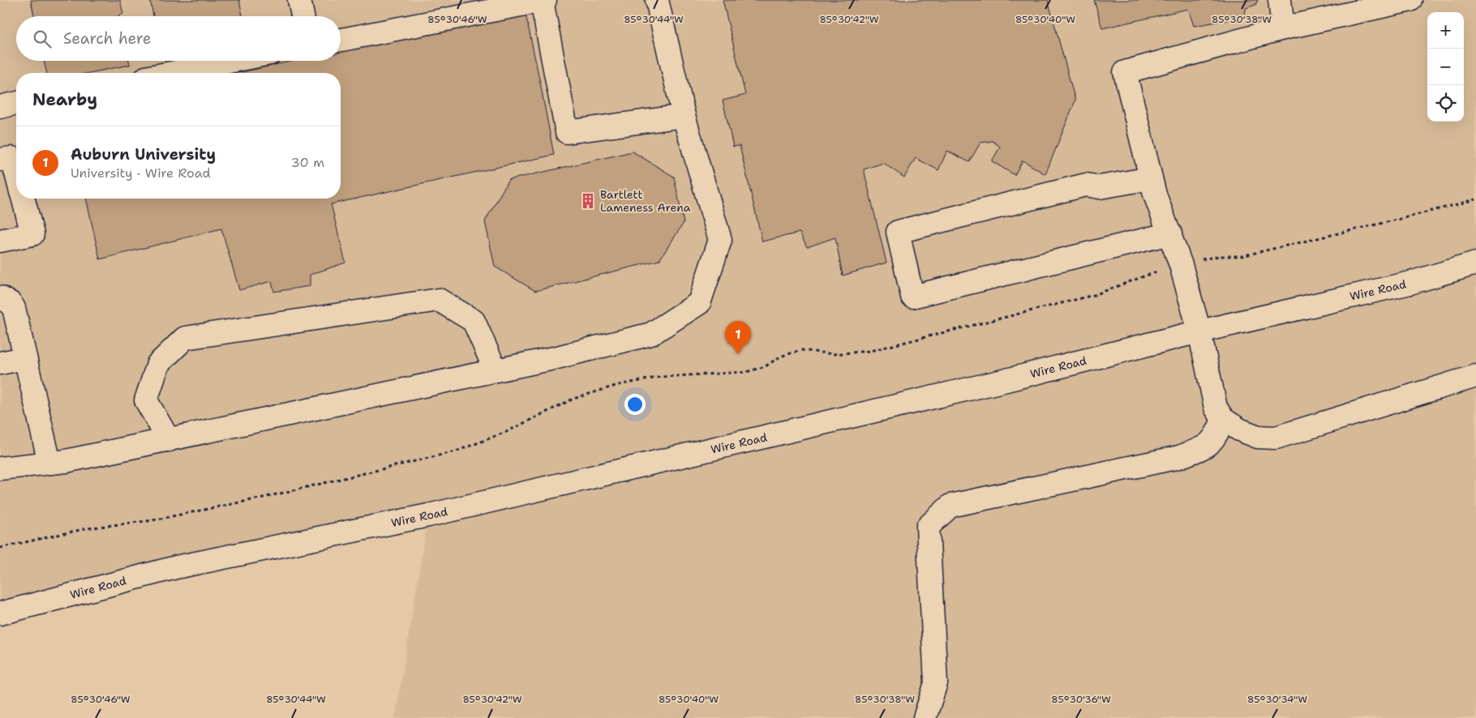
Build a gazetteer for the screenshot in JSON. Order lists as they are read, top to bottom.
{
  "streets": {
    "street": ["Wire Road"]
  },
  "places": {
    "building": ["Bartlett Lameness Arena"]
  },
  "page": {
    "map_buttons": ["+", "−"],
    "search": "Search here",
    "heading": "Nearby",
    "list": [
      {
        "mark": "1",
        "name": "Auburn University",
        "note": "University · Wire Road",
        "value": "30 m"
      }
    ],
    "pins": "1"
  },
  "coordinates": [
    "85°30'46\"W",
    "85°30'44\"W",
    "85°30'42\"W",
    "85°30'40\"W",
    "85°30'38\"W",
    "85°30'36\"W",
    "85°30'34\"W"
  ]
}
